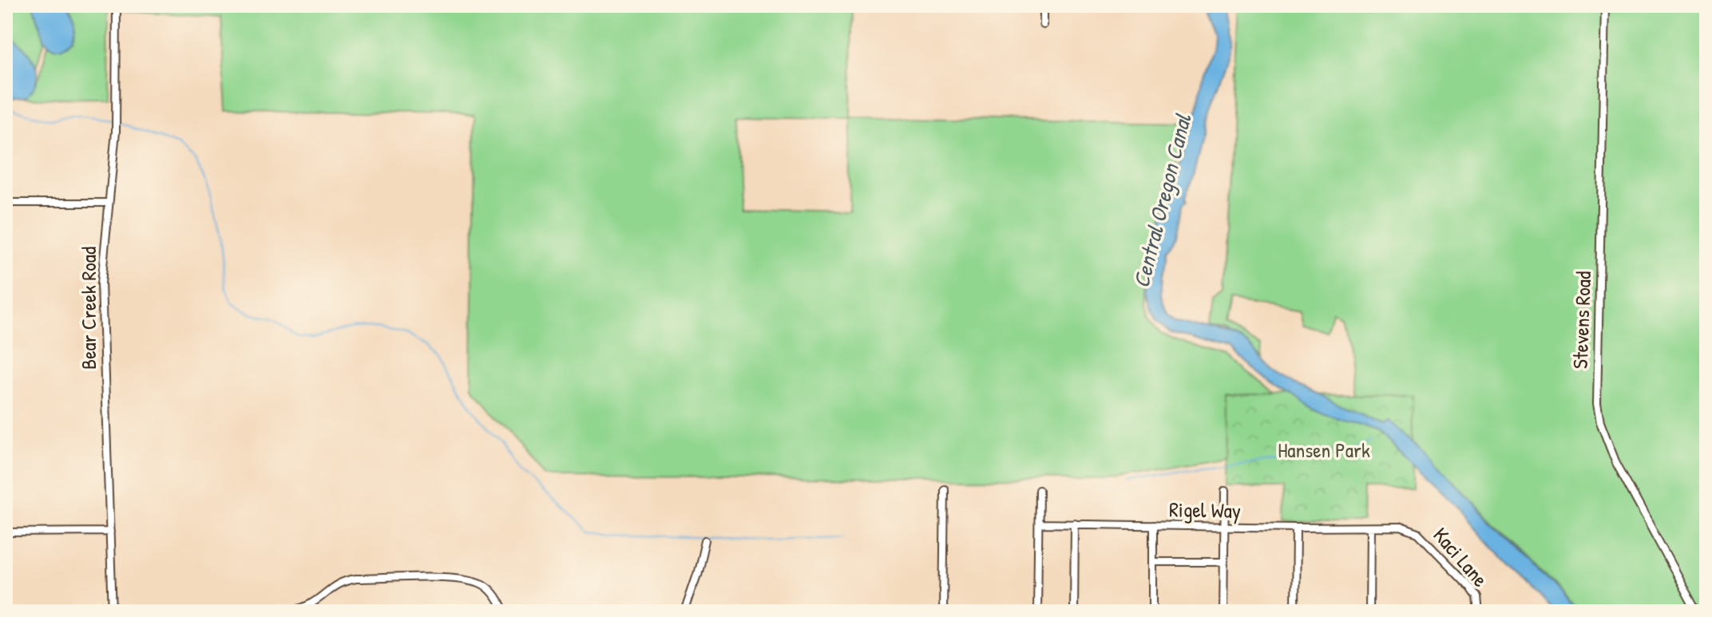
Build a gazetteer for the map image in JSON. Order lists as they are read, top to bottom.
{
  "streets": {
    "street": [
      "Bear Creek Road",
      "Stevens Road",
      "Rigel Way",
      "Kaci Lane"
    ]
  },
  "crossings": [
    ["Rigel Way", "Kaci Lane"]
  ],
  "water": ["Central Oregon Canal"],
  "parks": ["Hansen Park"]
}
